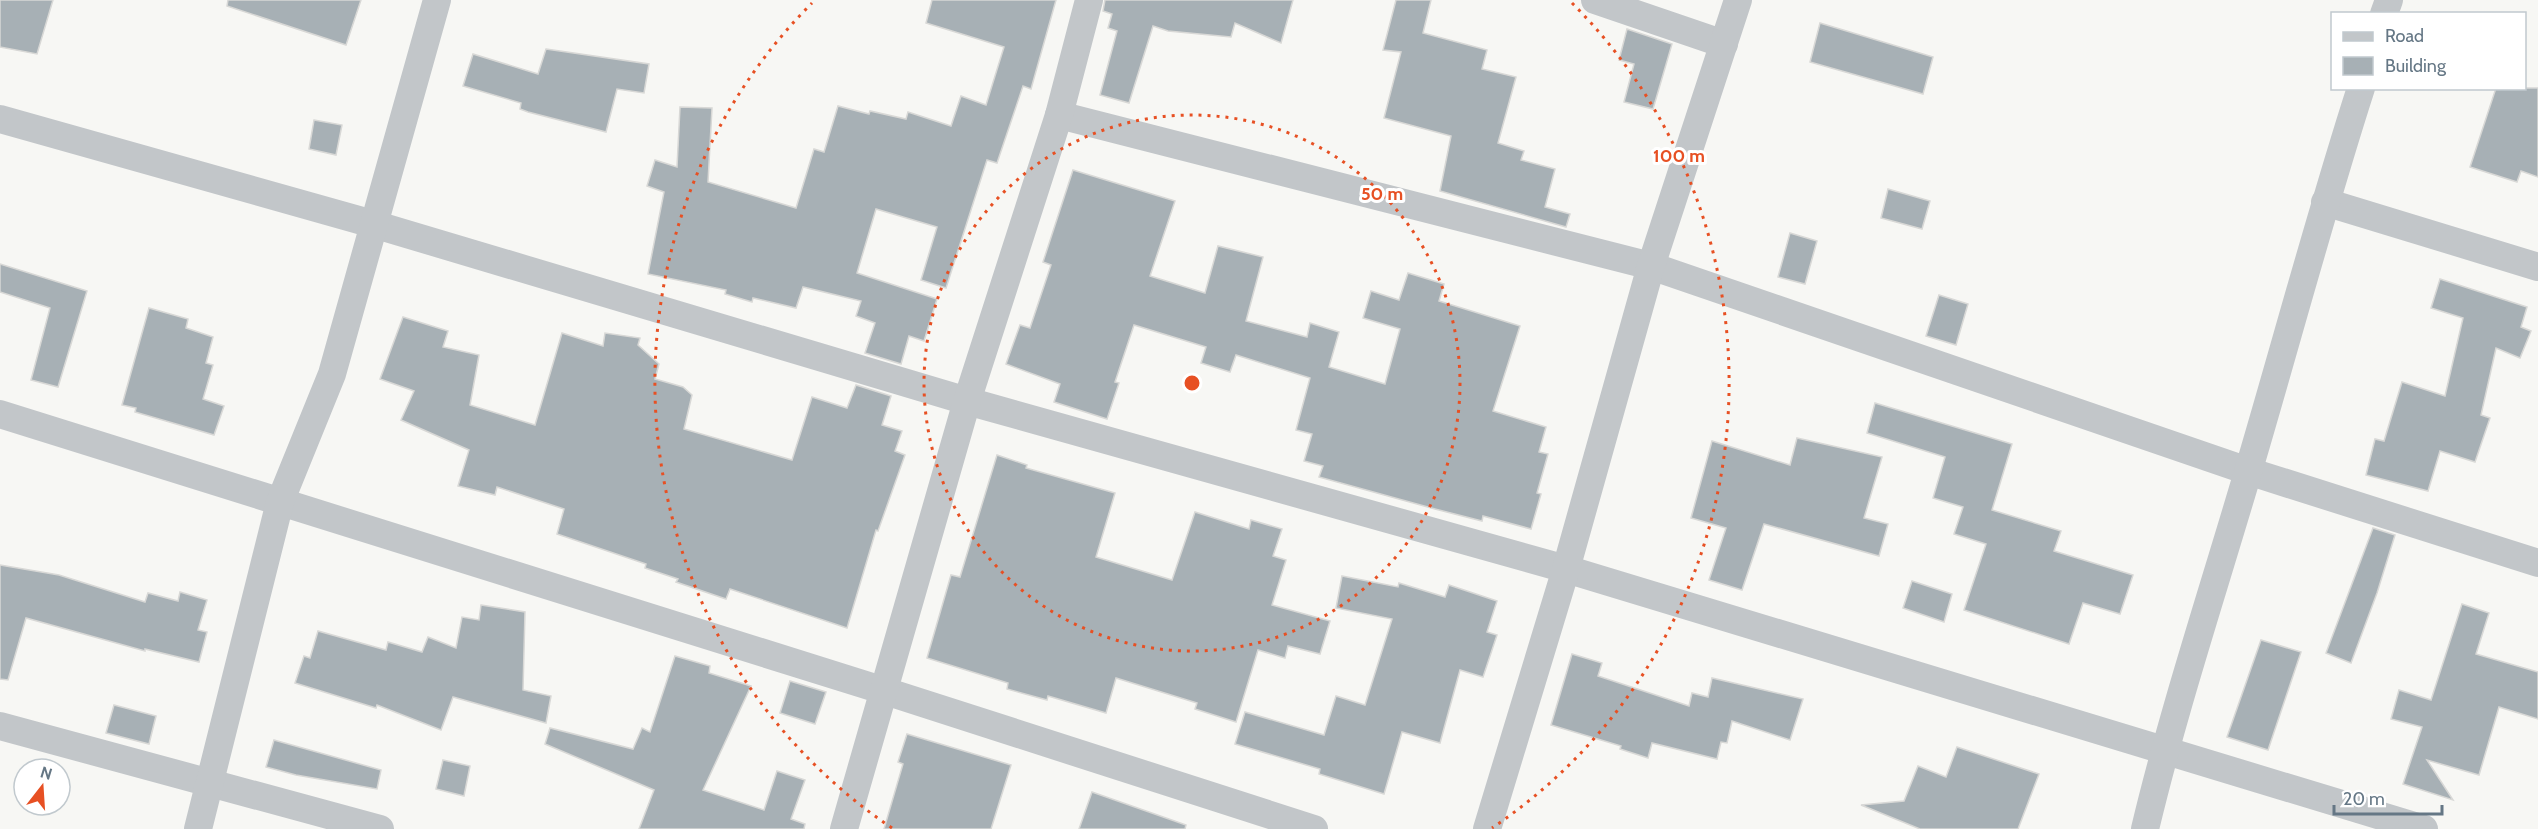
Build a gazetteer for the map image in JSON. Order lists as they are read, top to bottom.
{
  "legend": ["Road", "Building"],
  "scale_bar": "20 m",
  "north": "top",
  "rings": ["100 m", "50 m"]
}
